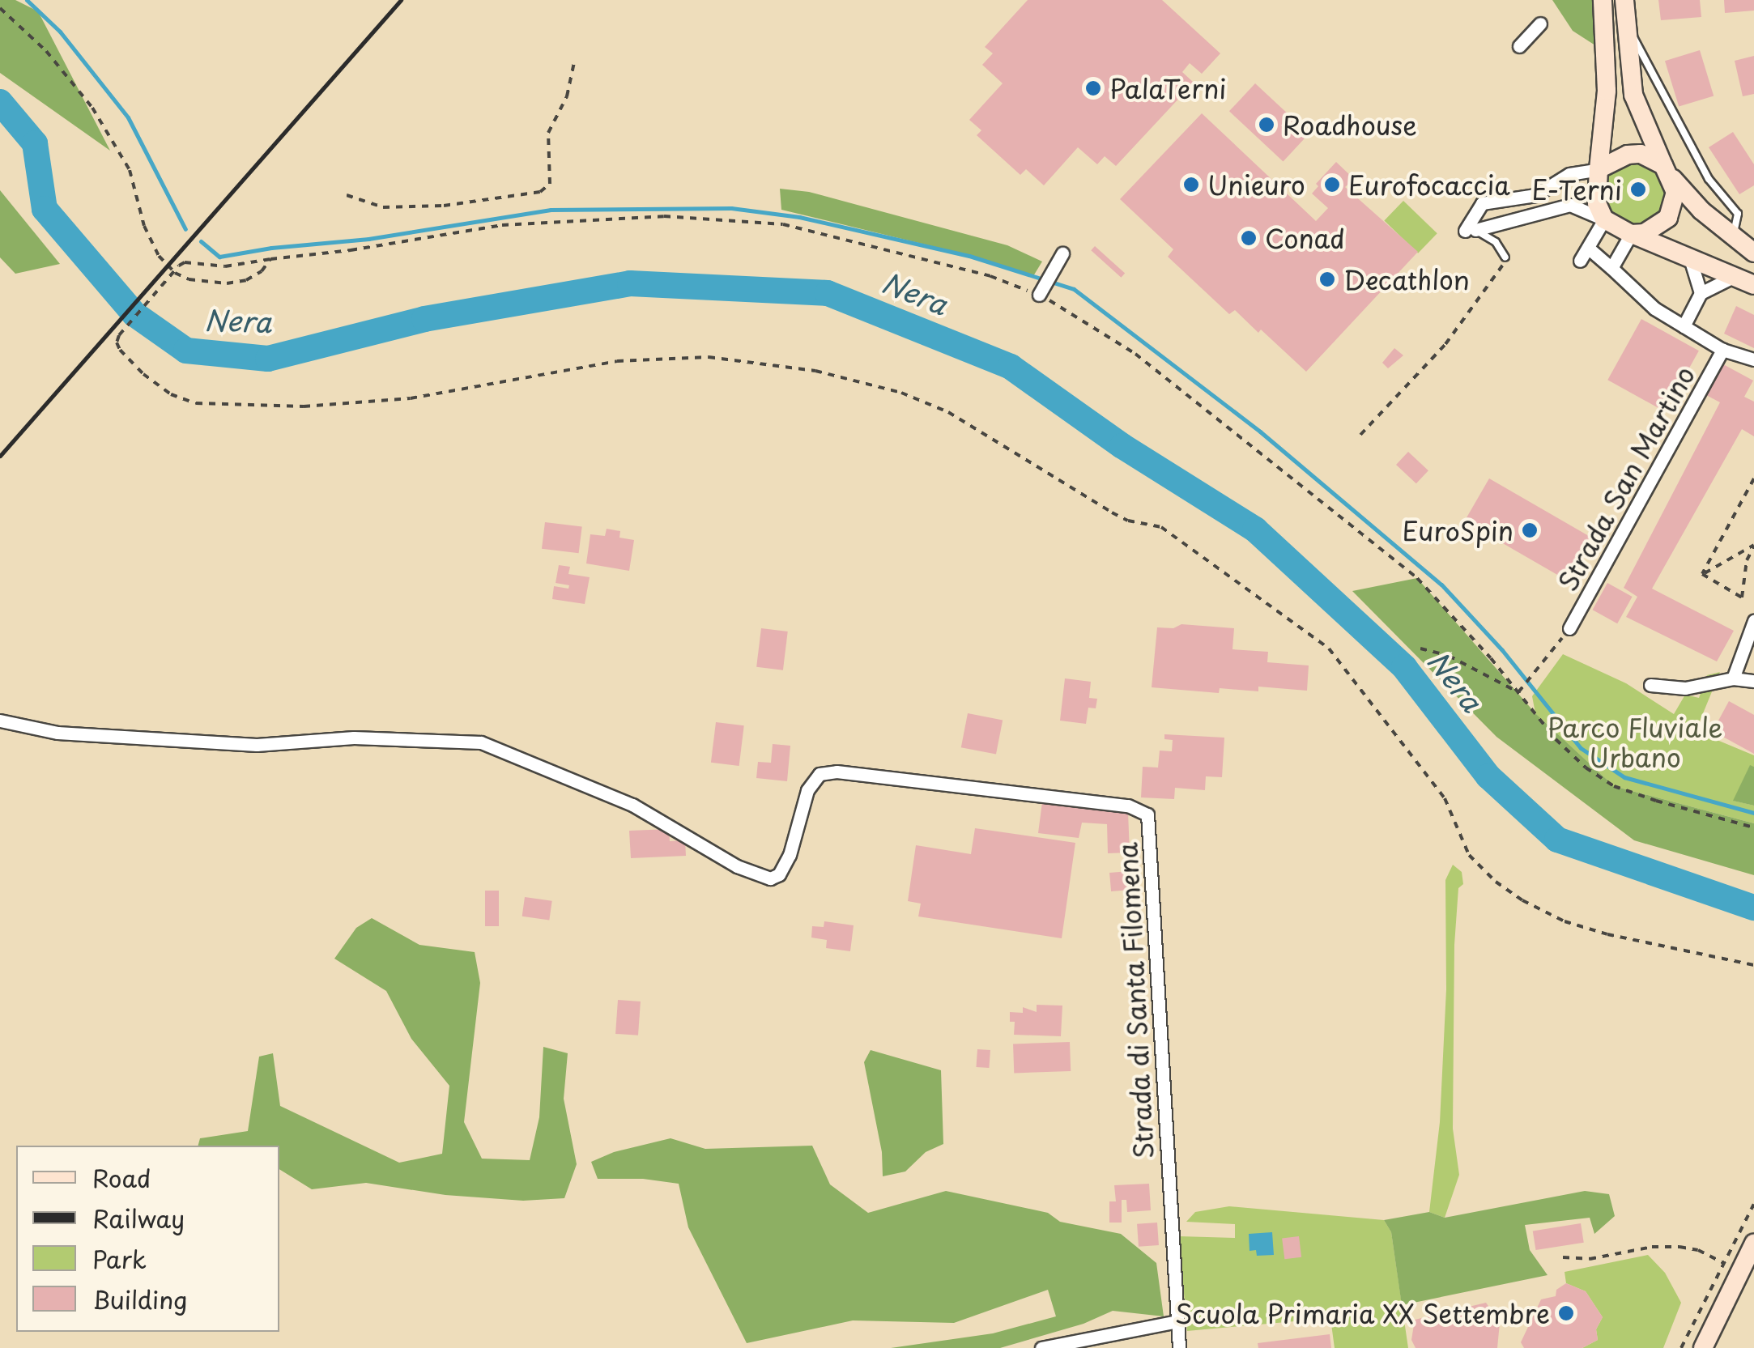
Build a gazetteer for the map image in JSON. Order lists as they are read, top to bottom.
{
  "streets": {
    "street": ["Strada San Martino", "Strada di Santa Filomena"]
  },
  "water": ["Nera"],
  "parks": ["Parco Fluviale Urbano"],
  "places": [
    "PalaTerni",
    "Roadhouse",
    "Unieuro",
    "Eurofocaccia",
    "E-Terni",
    "Conad",
    "Decathlon",
    "EuroSpin",
    "Scuola Primaria XX Settembre"
  ],
  "legend": [
    "Road",
    "Railway",
    "Park",
    "Building"
  ]
}
